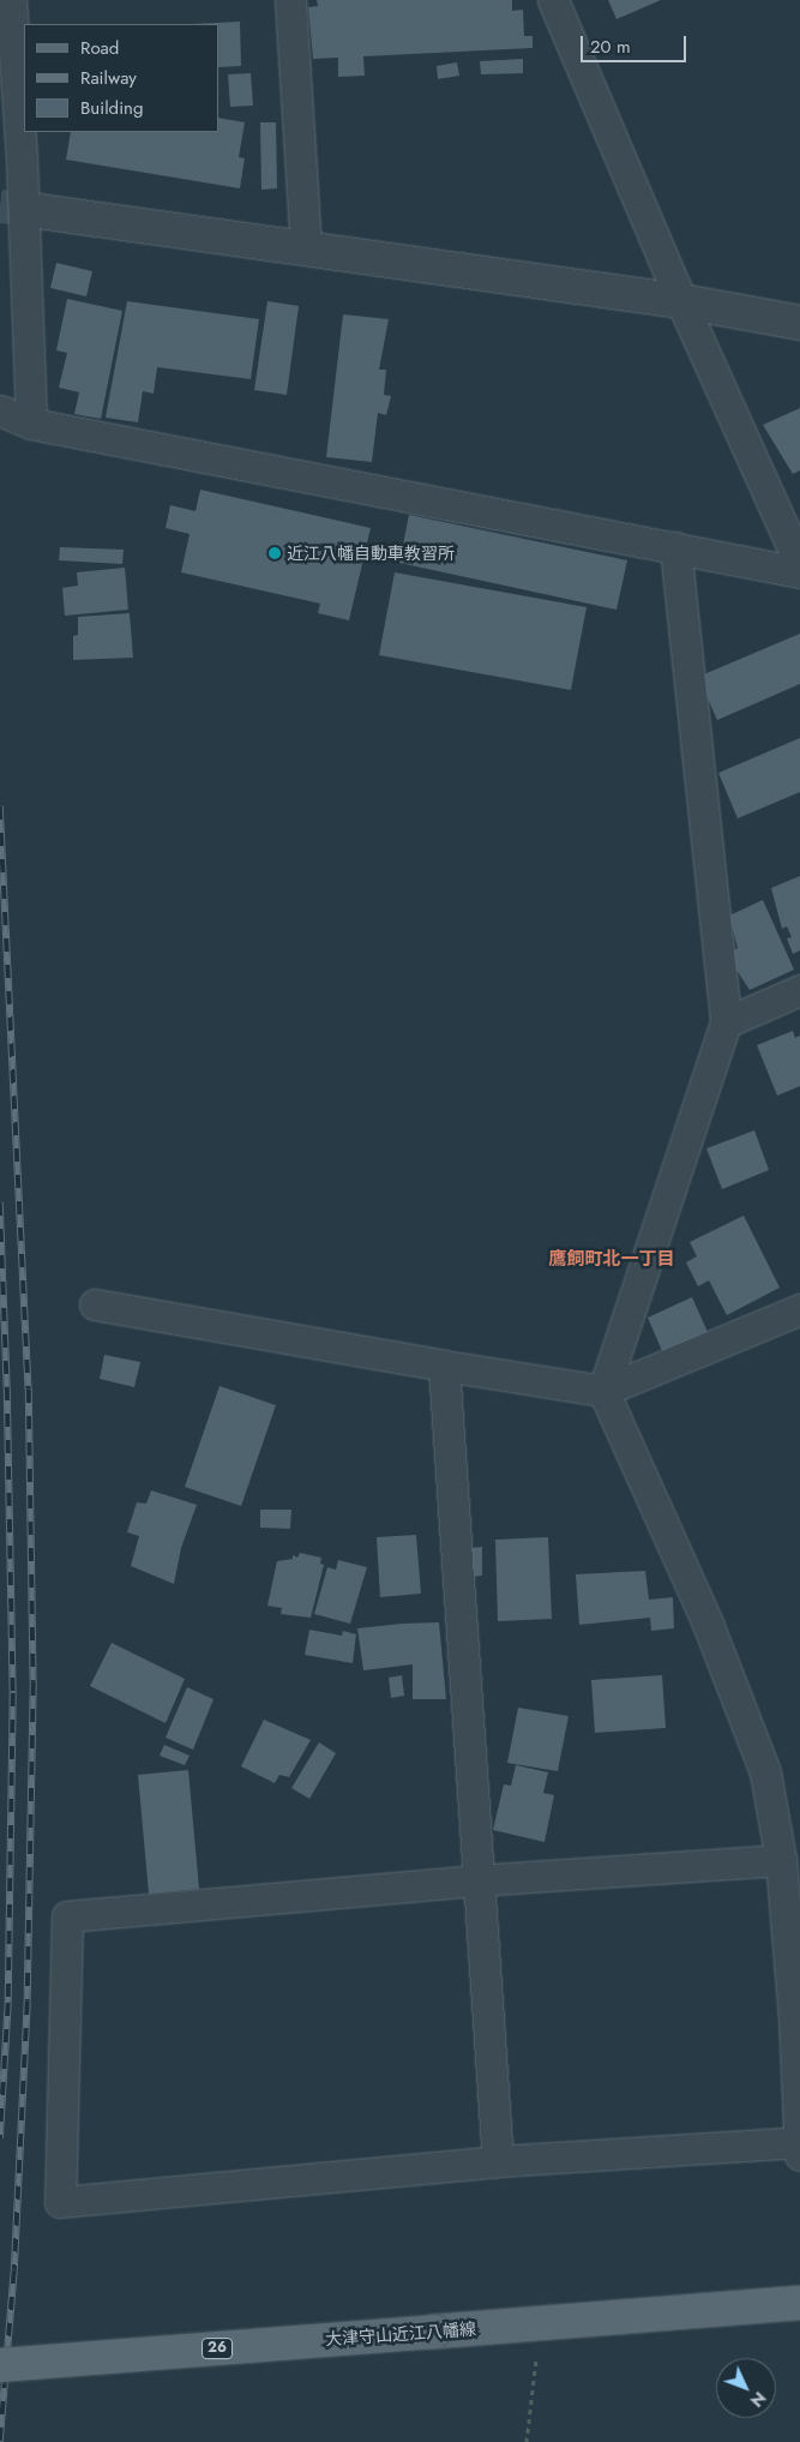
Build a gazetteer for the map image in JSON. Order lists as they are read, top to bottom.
{
  "streets": {
    "main road": ["大津守山近江八幡線", "26"]
  },
  "districts": ["鷹飼町北一丁目"],
  "places": ["近江八幡自動車教習所"],
  "legend": ["Road", "Railway", "Building"],
  "scale_bar": "20 m",
  "north": "bottom right"
}
